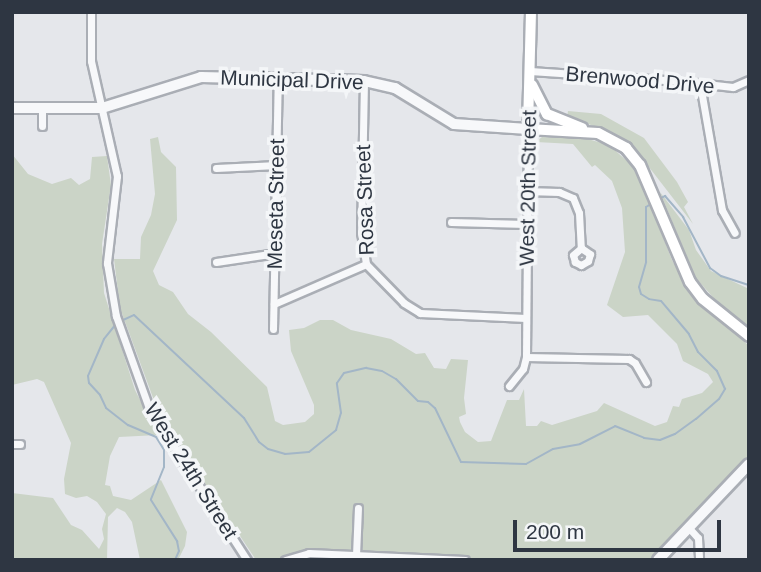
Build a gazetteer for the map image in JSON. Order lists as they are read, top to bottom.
{
  "streets": {
    "main road": ["Municipal Drive", "West 20th Street"],
    "street": [
      "Brenwood Drive",
      "Rosa Street",
      "Meseta Street",
      "West 24th Street"
    ]
  },
  "crossings": [
    ["Municipal Drive", "West 20th Street"],
    ["Municipal Drive", "Rosa Street"],
    ["Municipal Drive", "Meseta Street"],
    ["Municipal Drive", "West 24th Street"],
    ["Brenwood Drive", "West 20th Street"],
    ["West 20th Street", "Rosa Street"]
  ],
  "scale_bar": "200 m"
}
